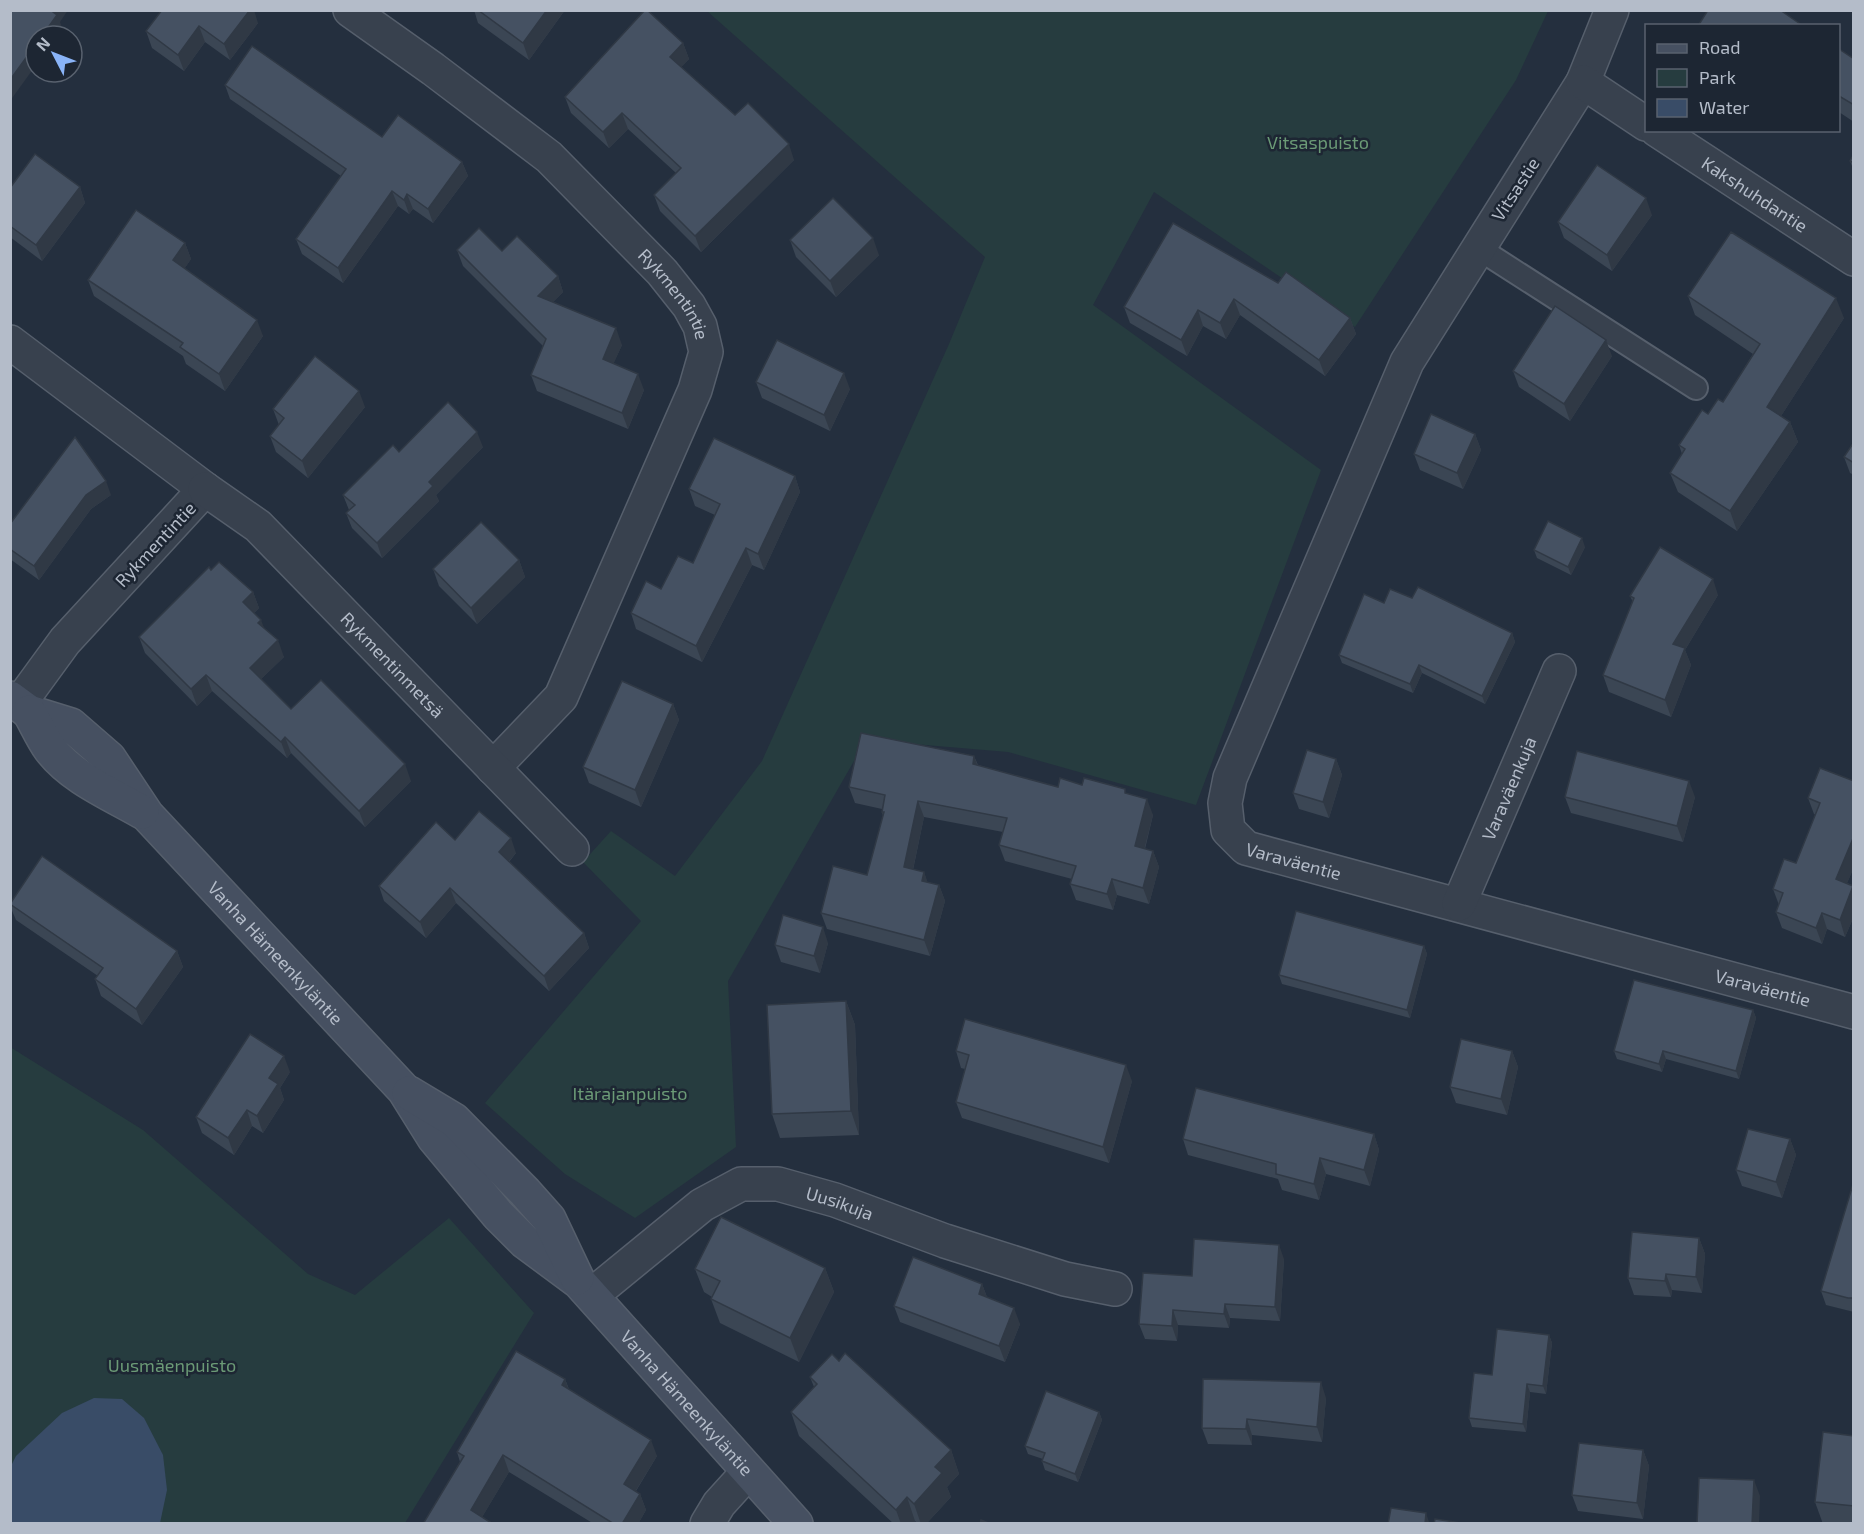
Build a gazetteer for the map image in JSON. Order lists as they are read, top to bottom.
{
  "streets": {
    "street": [
      "Vitsastie",
      "Kakshuhdantie",
      "Rykmentintie",
      "Rykmentinmetsä",
      "Varaväenkuja",
      "Varaväentie",
      "Vanha Hämeenkyläntie",
      "Uusikuja"
    ]
  },
  "crossings": [
    ["Vitsastie", "Varaväentie"],
    ["Rykmentintie", "Rykmentinmetsä"],
    ["Rykmentintie", "Vanha Hämeenkyläntie"],
    ["Varaväenkuja", "Varaväentie"],
    ["Vanha Hämeenkyläntie", "Uusikuja"]
  ],
  "parks": ["Vitsaspuisto", "Itärajanpuisto", "Uusmäenpuisto"],
  "legend": ["Road", "Park", "Water"],
  "north": "top left"
}
